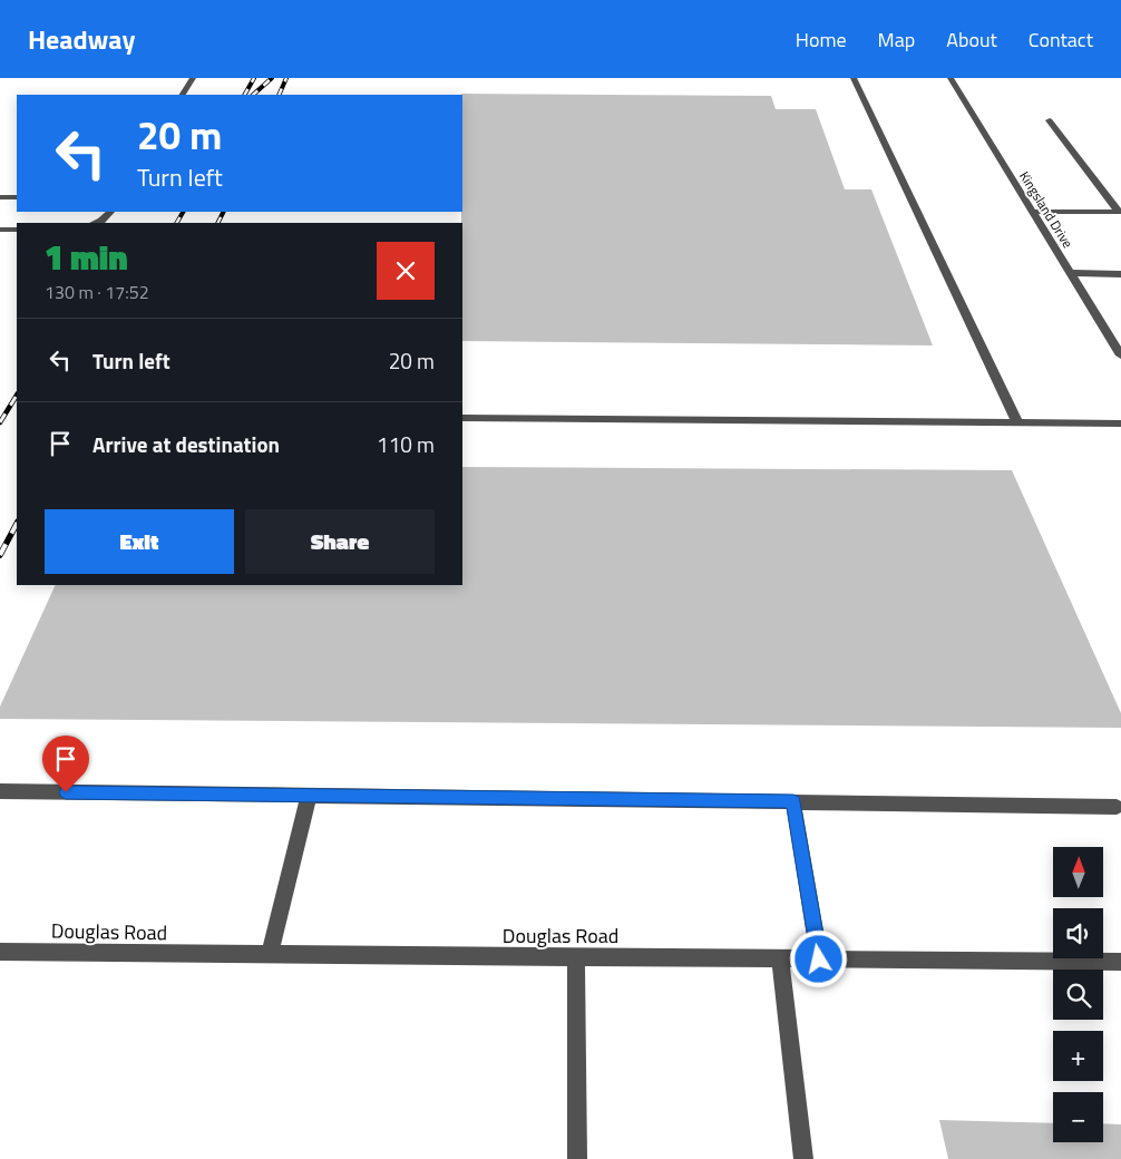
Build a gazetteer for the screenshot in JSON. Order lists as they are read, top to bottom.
{
  "streets": {
    "street": ["Kingsland Drive", "Douglas Road"]
  },
  "north": "top",
  "page": {
    "header": "Headway",
    "nav": [
      "Home",
      "Map",
      "About",
      "Contact"
    ],
    "turn": ["20 m", "Turn left"],
    "heading": ["1 min", "130 m · 17:52"],
    "list": [
      {
        "name": "Turn left",
        "value": "20 m"
      },
      {
        "name": "Arrive at destination",
        "value": "110 m"
      }
    ],
    "buttons": ["Exit", "Share"],
    "map_buttons": ["+", "−"]
  }
}
